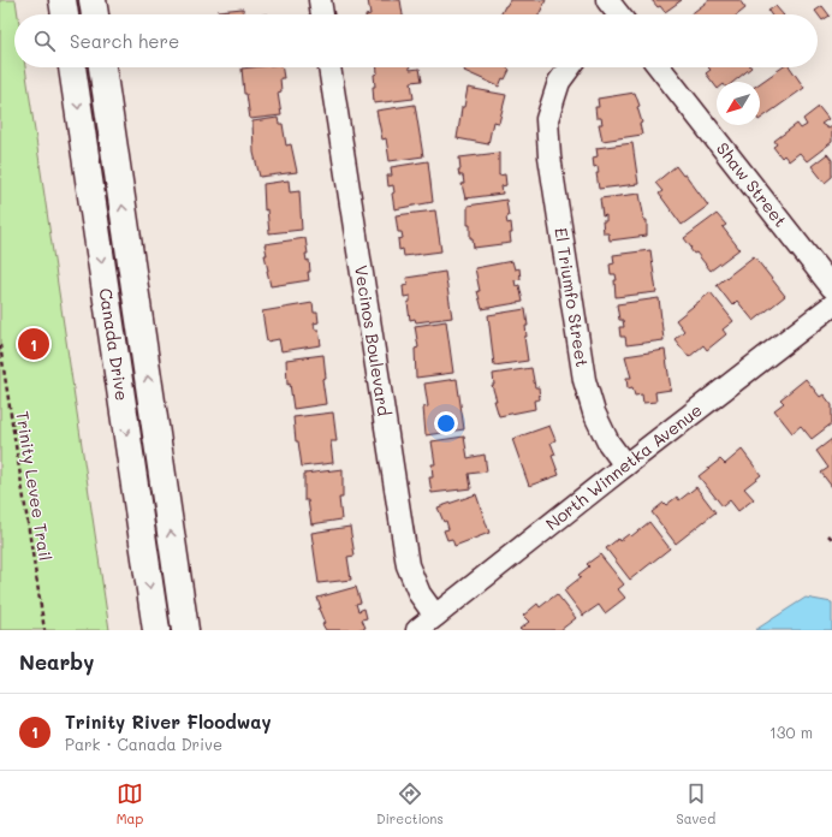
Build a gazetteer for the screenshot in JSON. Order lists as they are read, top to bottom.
{
  "streets": {
    "street": [
      "Shaw Street",
      "El Triumfo Street",
      "Vecinos Boulevard",
      "Canada Drive",
      "North Winnetka Avenue"
    ],
    "path": ["Trinity Levee Trail"]
  },
  "crossings": [
    ["El Triumfo Street", "North Winnetka Avenue"],
    ["Vecinos Boulevard", "North Winnetka Avenue"]
  ],
  "north": "bottom left",
  "page": {
    "search": "Search here",
    "pins": "1",
    "heading": "Nearby",
    "list": [
      {
        "mark": "1",
        "name": "Trinity River Floodway",
        "note": "Park · Canada Drive",
        "value": "130 m"
      }
    ],
    "nav": ["Map", "Directions", "Saved"]
  }
}
